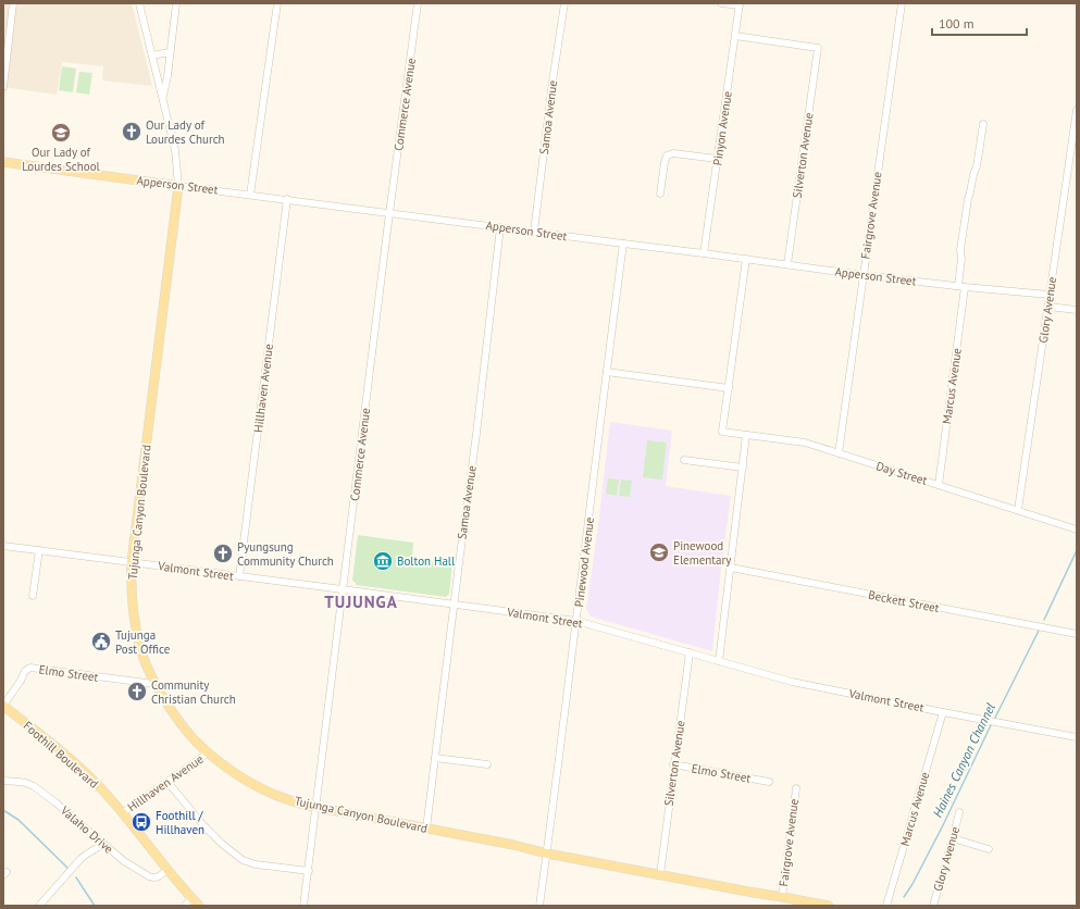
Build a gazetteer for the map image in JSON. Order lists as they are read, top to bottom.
{
  "streets": {
    "main road": ["Apperson Street", "Tujunga Canyon Boulevard", "Foothill Boulevard"],
    "street": [
      "Commerce Avenue",
      "Samoa Avenue",
      "Pinyon Avenue",
      "Silverton Avenue",
      "Fairgrove Avenue",
      "Glory Avenue",
      "Marcus Avenue",
      "Hillhaven Avenue",
      "Day Street",
      "Pinewood Avenue",
      "Valmont Street",
      "Beckett Street",
      "Elmo Street",
      "Valaho Drive"
    ]
  },
  "crossings": [
    ["Commerce Avenue", "Apperson Street"],
    ["Commerce Avenue", "Tujunga Canyon Boulevard"],
    ["Commerce Avenue", "Valmont Street"],
    ["Samoa Avenue", "Apperson Street"],
    ["Samoa Avenue", "Tujunga Canyon Boulevard"],
    ["Samoa Avenue", "Valmont Street"],
    ["Pinyon Avenue", "Silverton Avenue"],
    ["Pinyon Avenue", "Apperson Street"],
    ["Silverton Avenue", "Apperson Street"],
    ["Silverton Avenue", "Tujunga Canyon Boulevard"],
    ["Silverton Avenue", "Valmont Street"],
    ["Silverton Avenue", "Elmo Street"],
    ["Apperson Street", "Fairgrove Avenue"],
    ["Apperson Street", "Glory Avenue"],
    ["Apperson Street", "Marcus Avenue"],
    ["Apperson Street", "Hillhaven Avenue"],
    ["Apperson Street", "Tujunga Canyon Boulevard"],
    ["Apperson Street", "Pinewood Avenue"],
    ["Fairgrove Avenue", "Day Street"],
    ["Fairgrove Avenue", "Tujunga Canyon Boulevard"],
    ["Glory Avenue", "Day Street"],
    ["Marcus Avenue", "Day Street"],
    ["Marcus Avenue", "Valmont Street"],
    ["Hillhaven Avenue", "Tujunga Canyon Boulevard"],
    ["Hillhaven Avenue", "Valmont Street"],
    ["Hillhaven Avenue", "Foothill Boulevard"],
    ["Tujunga Canyon Boulevard", "Pinewood Avenue"],
    ["Tujunga Canyon Boulevard", "Valmont Street"],
    ["Tujunga Canyon Boulevard", "Elmo Street"],
    ["Pinewood Avenue", "Valmont Street"],
    ["Elmo Street", "Foothill Boulevard"],
    ["Foothill Boulevard", "Valaho Drive"]
  ],
  "districts": ["TUJUNGA"],
  "water": ["Haines Canyon Channel"],
  "places": {
    "church": ["Our Lady of Lourdes Church", "Pyungsung Community Church", "Community Christian Church"],
    "school or university": ["Our Lady of Lourdes School", "Pinewood Elementary"],
    "museum": ["Bolton Hall"],
    "public building": ["Tujunga Post Office"],
    "bus stop": ["Foothill / Hillhaven"]
  },
  "scale_bar": "100 m"
}
